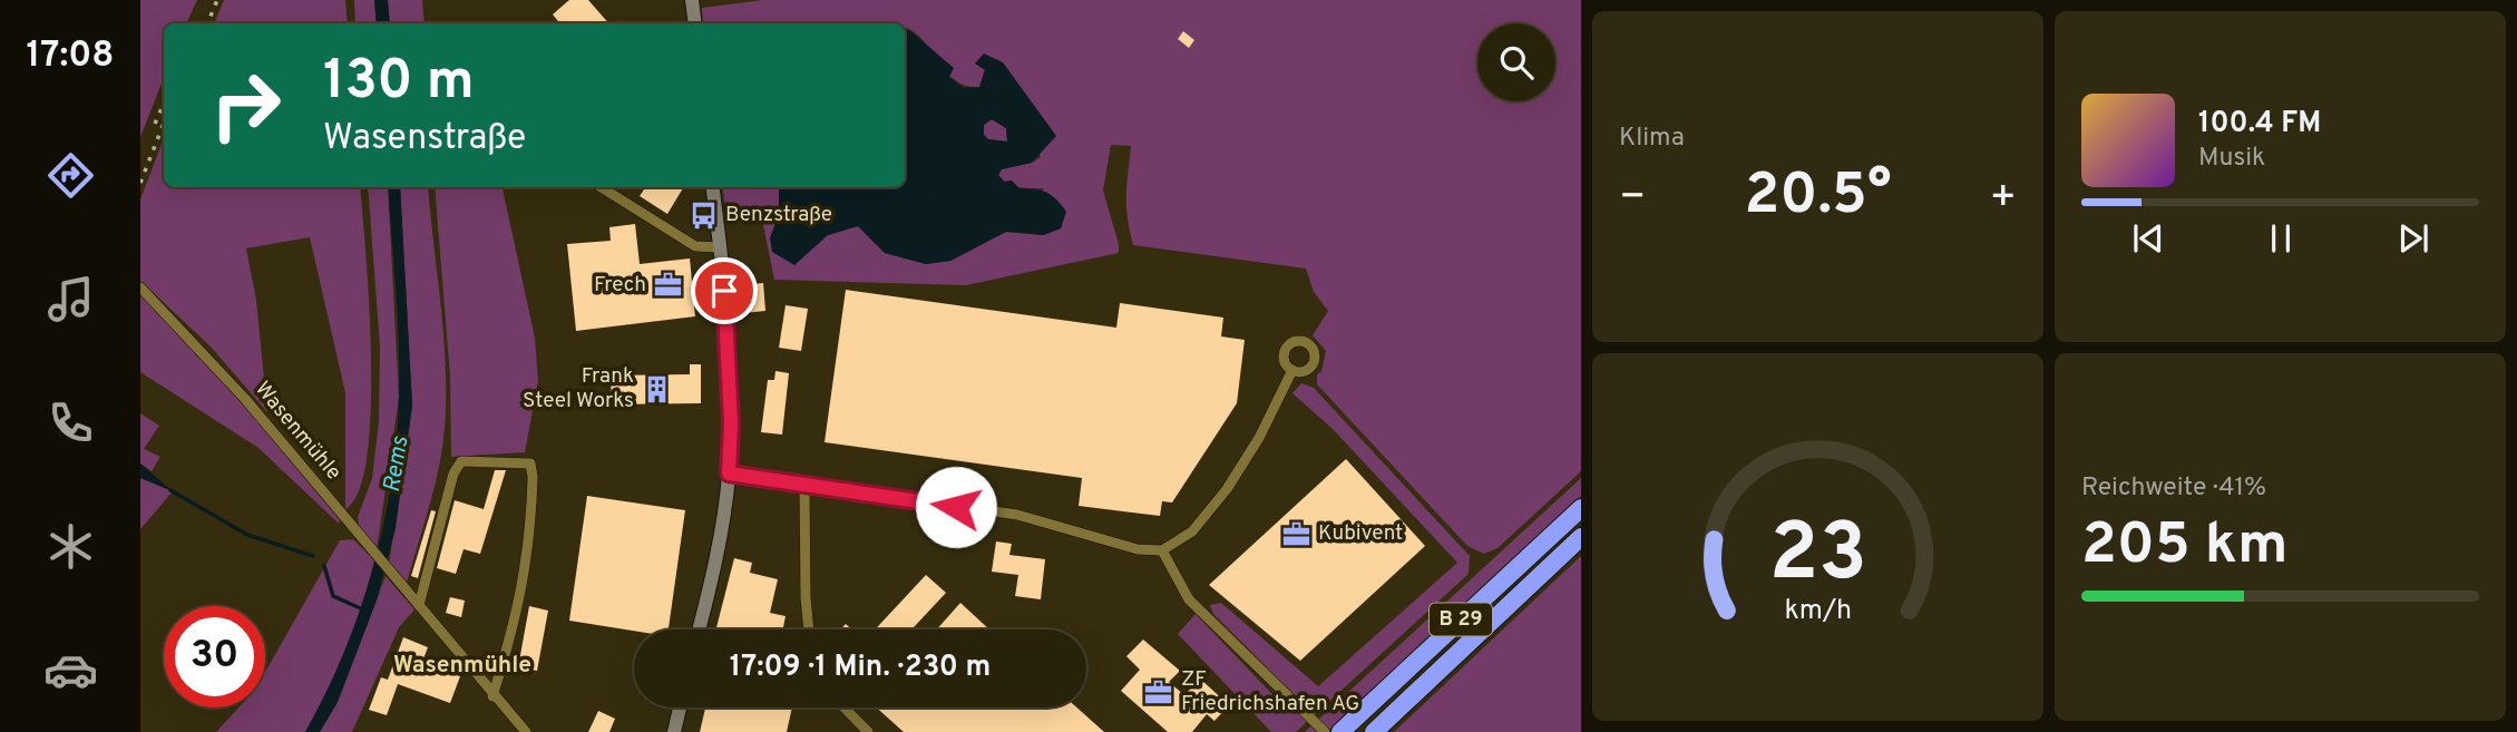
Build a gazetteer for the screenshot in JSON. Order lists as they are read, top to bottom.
{
  "streets": {
    "highway": ["B 29"],
    "street": ["Wasenmühle"]
  },
  "districts": ["Wasenmühle"],
  "water": ["Rems"],
  "places": {
    "bus stop": ["Benzstraße"],
    "office": ["Frech", "Kubivent", "ZF Friedrichshafen AG"],
    "building": ["Frank Steel Works"]
  },
  "page": {
    "tabs": "17:08",
    "tile": [
      "Klima",
      ["Reichweite · 41%", "205 km"]
    ],
    "turn": ["130 m", "Wasenstraße"],
    "song": ["100.4 FM", "Musik"],
    "heat": ["−", "20.5°", "+"],
    "limit": "30",
    "trip": "17:09 · 1 Min. · 230 m",
    "gauge": ["23", "km/h"]
  }
}
